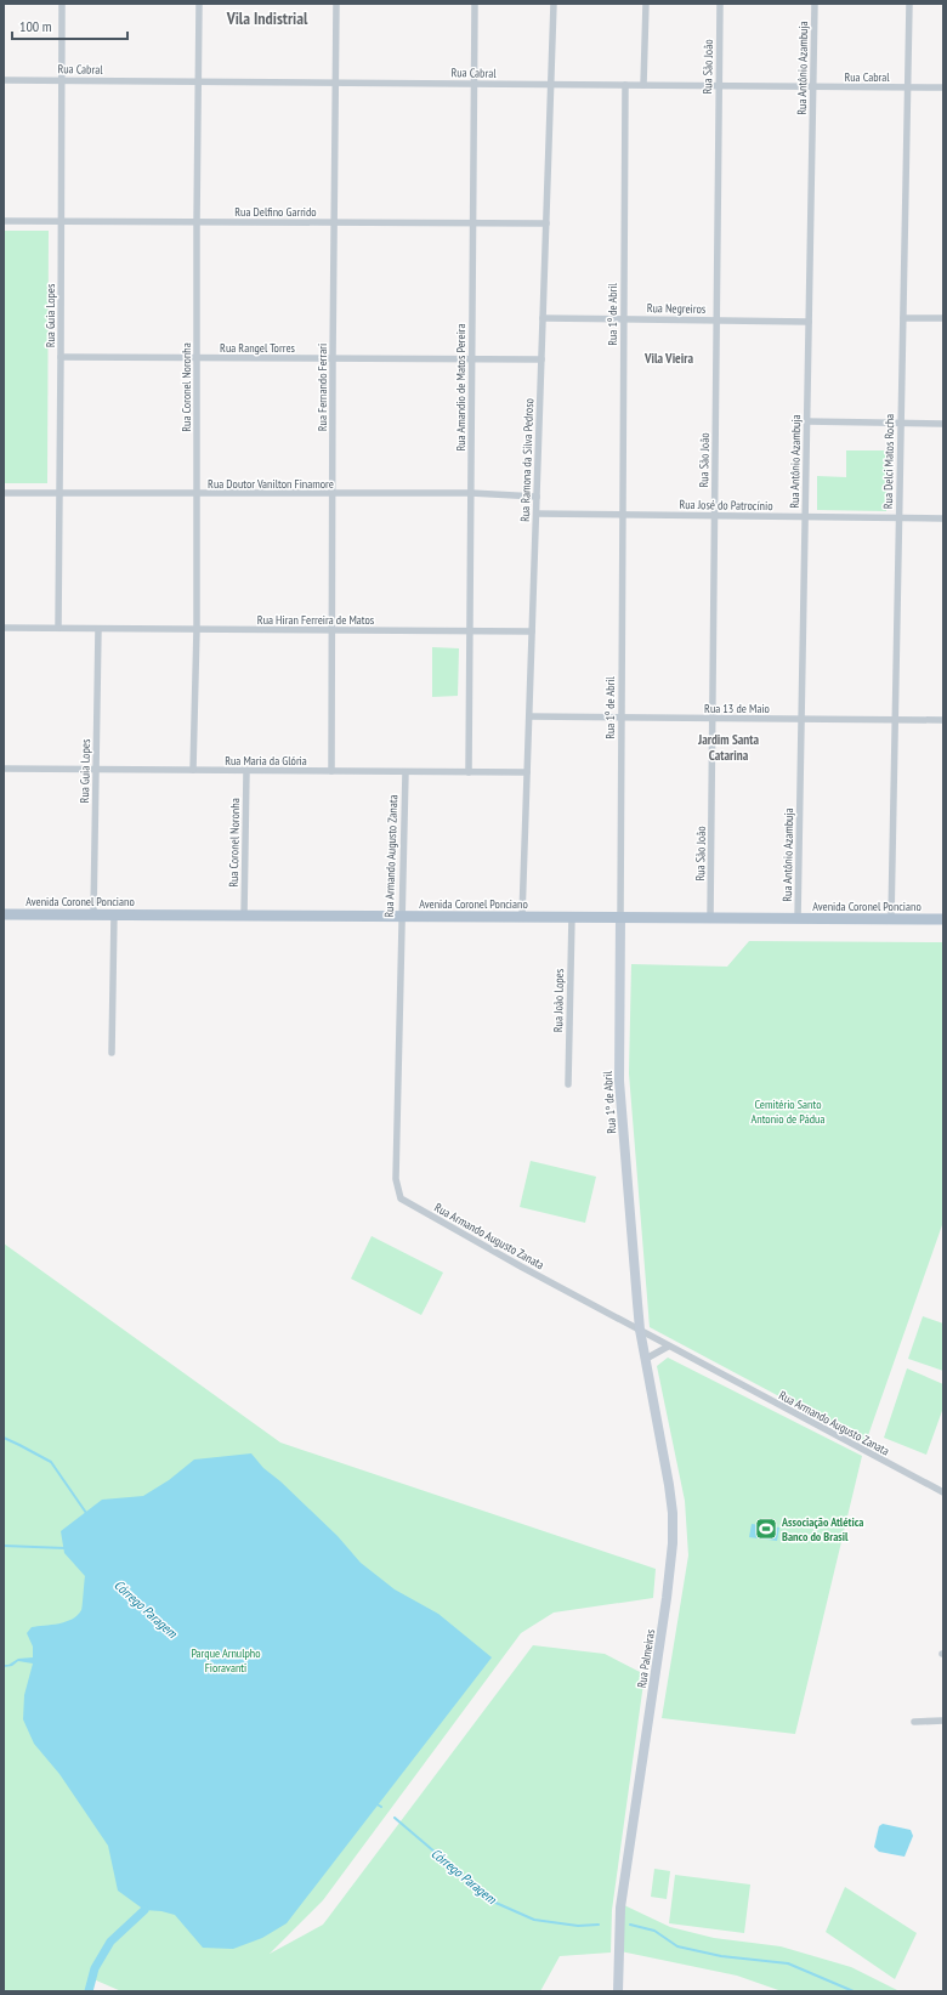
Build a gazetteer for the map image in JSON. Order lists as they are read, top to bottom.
{
  "streets": {
    "main road": ["Avenida Coronel Ponciano"],
    "street": [
      "Rua São João",
      "Rua Antônio Azambuja",
      "Rua Cabral",
      "Rua Delfino Garrido",
      "Rua Negreiros",
      "Rua 1º de Abril",
      "Rua Guia Lopes",
      "Rua Rangel Torres",
      "Rua Coronel Noronha",
      "Rua Fernando Ferrari",
      "Rua Amandio de Matos Pereira",
      "Rua Ramona da Silva Pedroso",
      "Rua Delci Matos Rocha",
      "Rua Doutor Vanilton Finamore",
      "Rua José do Patrocínio",
      "Rua Hiran Ferreira de Matos",
      "Rua 13 de Maio",
      "Rua Maria da Glória",
      "Rua Armando Augusto Zanata",
      "Rua João Lopes",
      "Rua Palmeiras"
    ]
  },
  "crossings": [
    ["Rua São João", "Rua Cabral"],
    ["Rua São João", "Rua Negreiros"],
    ["Rua São João", "Rua José do Patrocínio"],
    ["Rua São João", "Rua 13 de Maio"],
    ["Rua São João", "Avenida Coronel Ponciano"],
    ["Rua Antônio Azambuja", "Rua Cabral"],
    ["Rua Antônio Azambuja", "Rua Negreiros"],
    ["Rua Antônio Azambuja", "Rua José do Patrocínio"],
    ["Rua Antônio Azambuja", "Rua 13 de Maio"],
    ["Rua Antônio Azambuja", "Avenida Coronel Ponciano"],
    ["Rua Cabral", "Rua 1º de Abril"],
    ["Rua Cabral", "Rua Guia Lopes"],
    ["Rua Cabral", "Rua Coronel Noronha"],
    ["Rua Cabral", "Rua Fernando Ferrari"],
    ["Rua Cabral", "Rua Amandio de Matos Pereira"],
    ["Rua Cabral", "Rua Ramona da Silva Pedroso"],
    ["Rua Cabral", "Rua Delci Matos Rocha"],
    ["Rua Delfino Garrido", "Rua Guia Lopes"],
    ["Rua Delfino Garrido", "Rua Coronel Noronha"],
    ["Rua Delfino Garrido", "Rua Fernando Ferrari"],
    ["Rua Delfino Garrido", "Rua Amandio de Matos Pereira"],
    ["Rua Delfino Garrido", "Rua Ramona da Silva Pedroso"],
    ["Rua Negreiros", "Rua 1º de Abril"],
    ["Rua Negreiros", "Rua Ramona da Silva Pedroso"],
    ["Rua 1º de Abril", "Rua José do Patrocínio"],
    ["Rua 1º de Abril", "Rua 13 de Maio"],
    ["Rua 1º de Abril", "Rua Armando Augusto Zanata"],
    ["Rua 1º de Abril", "Avenida Coronel Ponciano"],
    ["Rua 1º de Abril", "Rua Palmeiras"],
    ["Rua Guia Lopes", "Rua Rangel Torres"],
    ["Rua Guia Lopes", "Rua Doutor Vanilton Finamore"],
    ["Rua Guia Lopes", "Rua Hiran Ferreira de Matos"],
    ["Rua Guia Lopes", "Rua Maria da Glória"],
    ["Rua Guia Lopes", "Avenida Coronel Ponciano"],
    ["Rua Rangel Torres", "Rua Coronel Noronha"],
    ["Rua Rangel Torres", "Rua Fernando Ferrari"],
    ["Rua Rangel Torres", "Rua Amandio de Matos Pereira"],
    ["Rua Rangel Torres", "Rua Ramona da Silva Pedroso"],
    ["Rua Coronel Noronha", "Rua Doutor Vanilton Finamore"],
    ["Rua Coronel Noronha", "Rua Hiran Ferreira de Matos"],
    ["Rua Coronel Noronha", "Rua Maria da Glória"],
    ["Rua Coronel Noronha", "Avenida Coronel Ponciano"],
    ["Rua Fernando Ferrari", "Rua Doutor Vanilton Finamore"],
    ["Rua Fernando Ferrari", "Rua Hiran Ferreira de Matos"],
    ["Rua Fernando Ferrari", "Rua Maria da Glória"],
    ["Rua Amandio de Matos Pereira", "Rua Doutor Vanilton Finamore"],
    ["Rua Amandio de Matos Pereira", "Rua Hiran Ferreira de Matos"],
    ["Rua Amandio de Matos Pereira", "Rua Maria da Glória"],
    ["Rua Ramona da Silva Pedroso", "Rua Doutor Vanilton Finamore"],
    ["Rua Ramona da Silva Pedroso", "Rua José do Patrocínio"],
    ["Rua Ramona da Silva Pedroso", "Rua Hiran Ferreira de Matos"],
    ["Rua Ramona da Silva Pedroso", "Rua 13 de Maio"],
    ["Rua Ramona da Silva Pedroso", "Rua Maria da Glória"],
    ["Rua Ramona da Silva Pedroso", "Avenida Coronel Ponciano"],
    ["Rua Delci Matos Rocha", "Rua José do Patrocínio"],
    ["Rua Delci Matos Rocha", "Rua 13 de Maio"],
    ["Rua Delci Matos Rocha", "Avenida Coronel Ponciano"],
    ["Rua Maria da Glória", "Rua Armando Augusto Zanata"],
    ["Rua Armando Augusto Zanata", "Avenida Coronel Ponciano"],
    ["Rua Armando Augusto Zanata", "Rua Palmeiras"],
    ["Avenida Coronel Ponciano", "Rua João Lopes"]
  ],
  "districts": ["Vila Indistrial", "Vila Vieira", "Jardim Santa Catarina"],
  "water": ["Córrego Paragem"],
  "parks": ["Cemitério Santo Antonio de Pádua", "Parque Arnulpho Fioravanti"],
  "places": {
    "sports": ["Associação Atlética Banco do Brasil"]
  },
  "scale_bar": "100 m"
}
